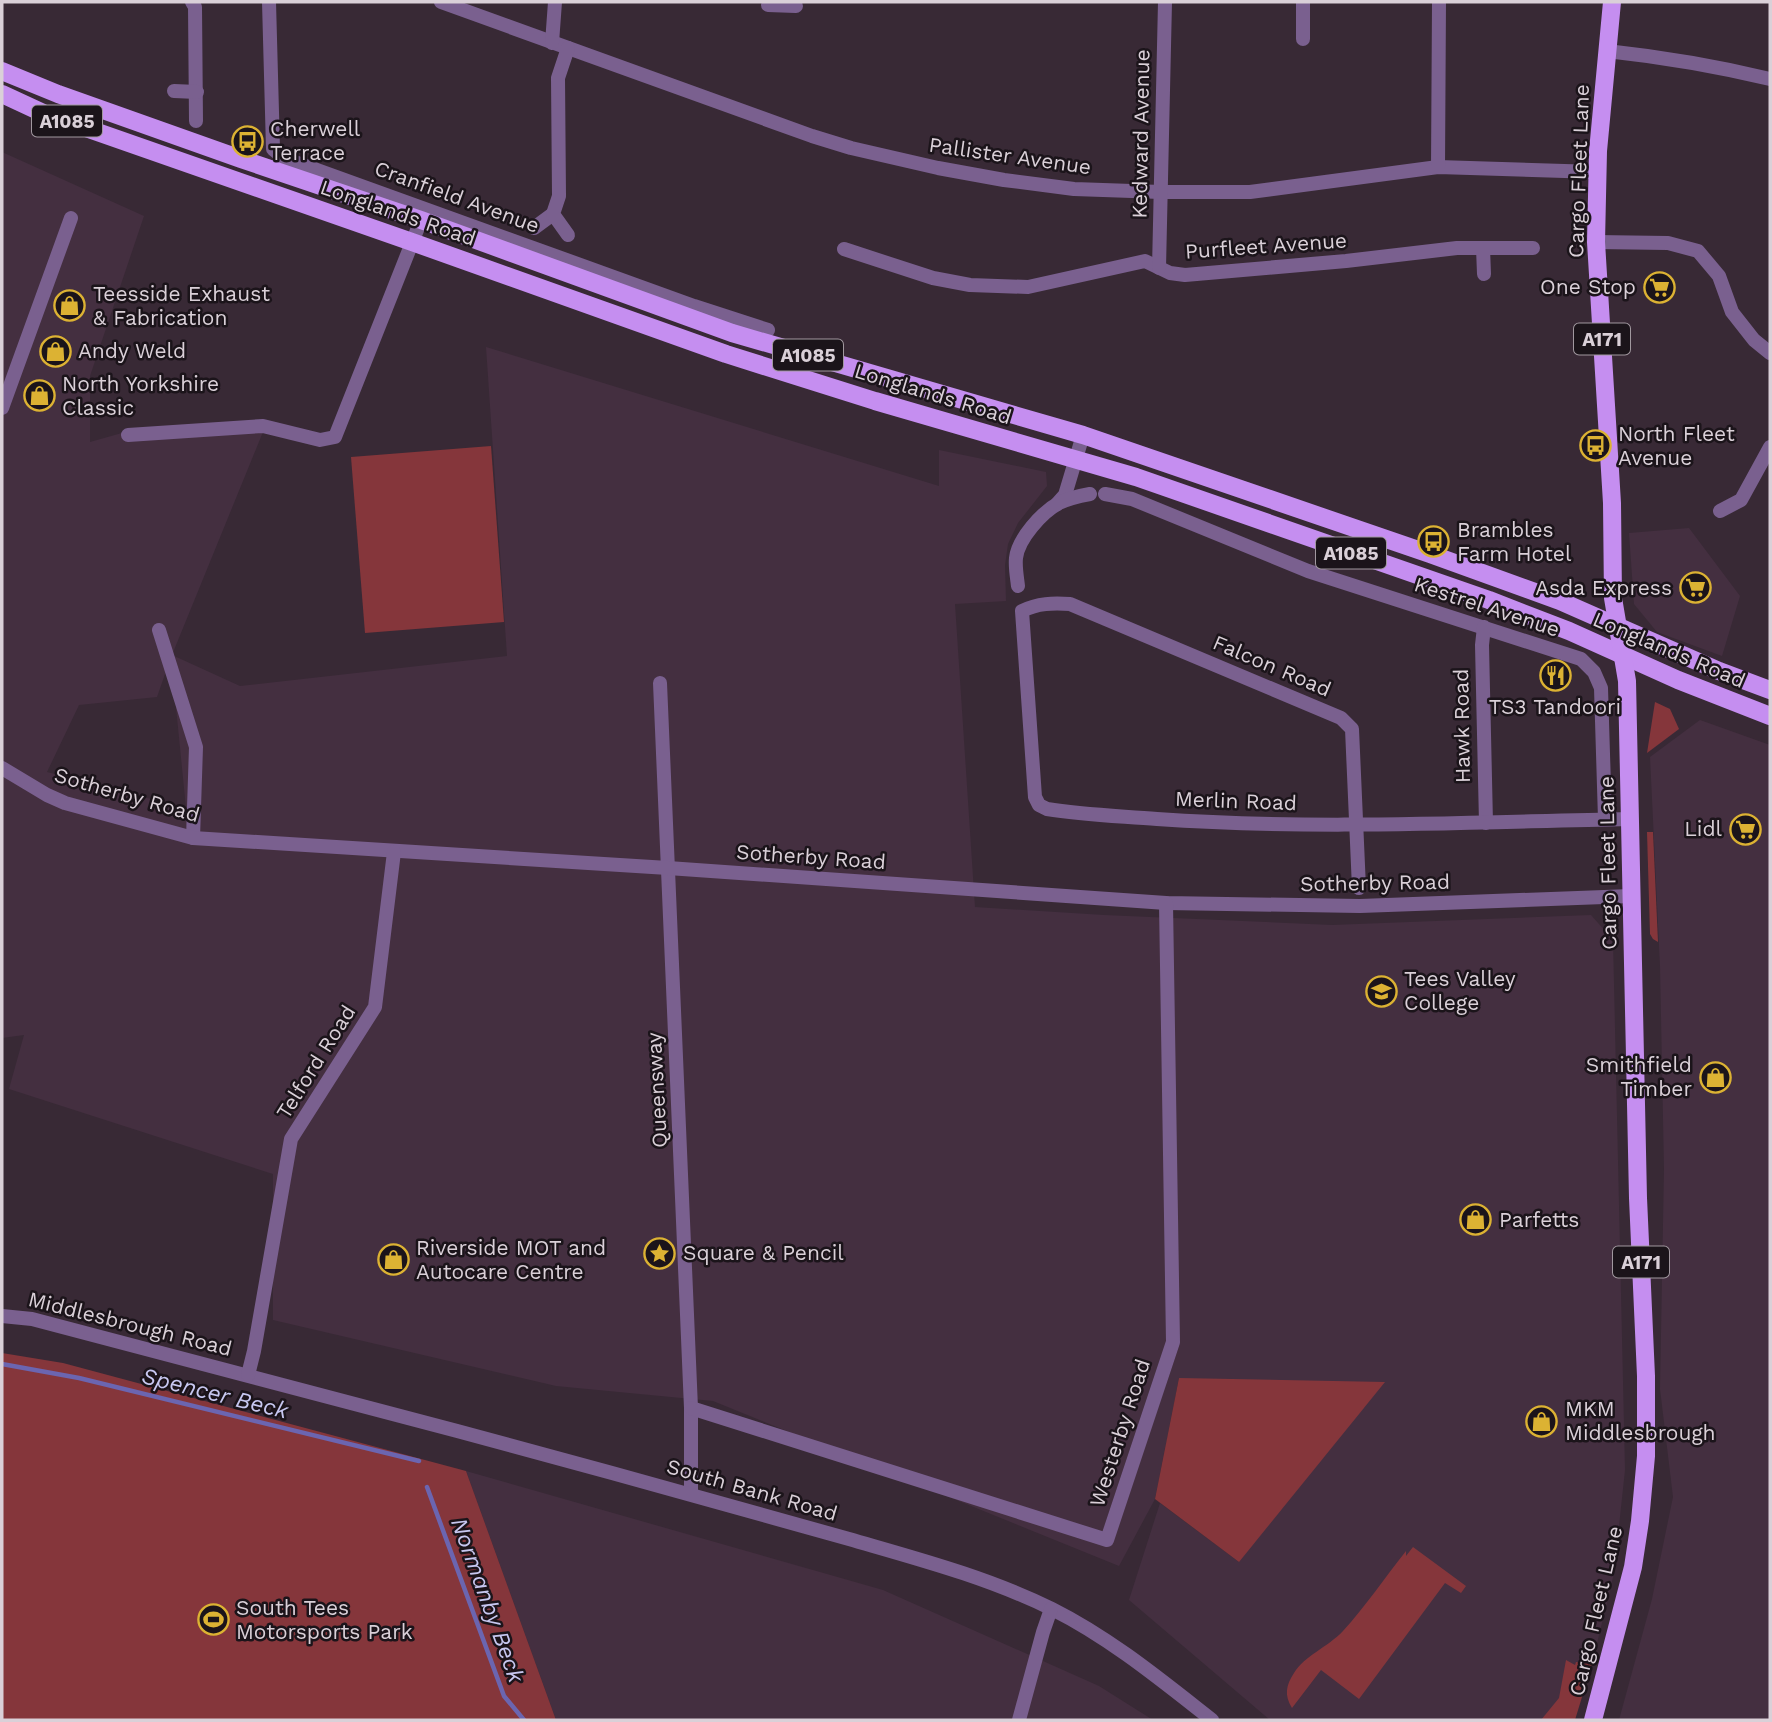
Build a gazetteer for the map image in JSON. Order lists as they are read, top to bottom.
{
  "streets": {
    "main road": [
      "A1085",
      "Cargo Fleet Lane",
      "Longlands Road",
      "A171"
    ],
    "street": [
      "Kedward Avenue",
      "Pallister Avenue",
      "Cranfield Avenue",
      "Purfleet Avenue",
      "Kestrel Avenue",
      "Falcon Road",
      "Hawk Road",
      "Sotherby Road",
      "Merlin Road",
      "Telford Road",
      "Queensway",
      "Middlesbrough Road",
      "Westerby Road",
      "South Bank Road"
    ]
  },
  "crossings": [
    ["Kedward Avenue", "Pallister Avenue"],
    ["Kedward Avenue", "Purfleet Avenue"],
    ["Pallister Avenue", "Cargo Fleet Lane"],
    ["Cargo Fleet Lane", "Longlands Road"],
    ["Cargo Fleet Lane", "Sotherby Road"],
    ["Cargo Fleet Lane", "Merlin Road"],
    ["Kestrel Avenue", "Hawk Road"],
    ["Kestrel Avenue", "Merlin Road"],
    ["Falcon Road", "Merlin Road"],
    ["Hawk Road", "Merlin Road"],
    ["Sotherby Road", "Telford Road"],
    ["Sotherby Road", "Queensway"],
    ["Sotherby Road", "Westerby Road"],
    ["Telford Road", "Middlesbrough Road"],
    ["Telford Road", "South Bank Road"],
    ["Queensway", "Westerby Road"],
    ["Queensway", "South Bank Road"],
    ["Middlesbrough Road", "South Bank Road"]
  ],
  "water": ["Spencer Beck", "Normanby Beck"],
  "places": {
    "bus stop": ["Cherwell Terrace", "North Fleet Avenue", "Brambles Farm Hotel"],
    "supermarket": ["One Stop", "Asda Express", "Lidl"],
    "shop": [
      "Teesside Exhaust & Fabrication",
      "Andy Weld",
      "North Yorkshire Classic",
      "Smithfield Timber",
      "Parfetts",
      "Riverside MOT and Autocare Centre",
      "MKM Middlesbrough"
    ],
    "restaurant": ["TS3 Tandoori"],
    "school or university": ["Tees Valley College"],
    "place": ["Square & Pencil"],
    "sports": ["South Tees Motorsports Park"]
  }
}
